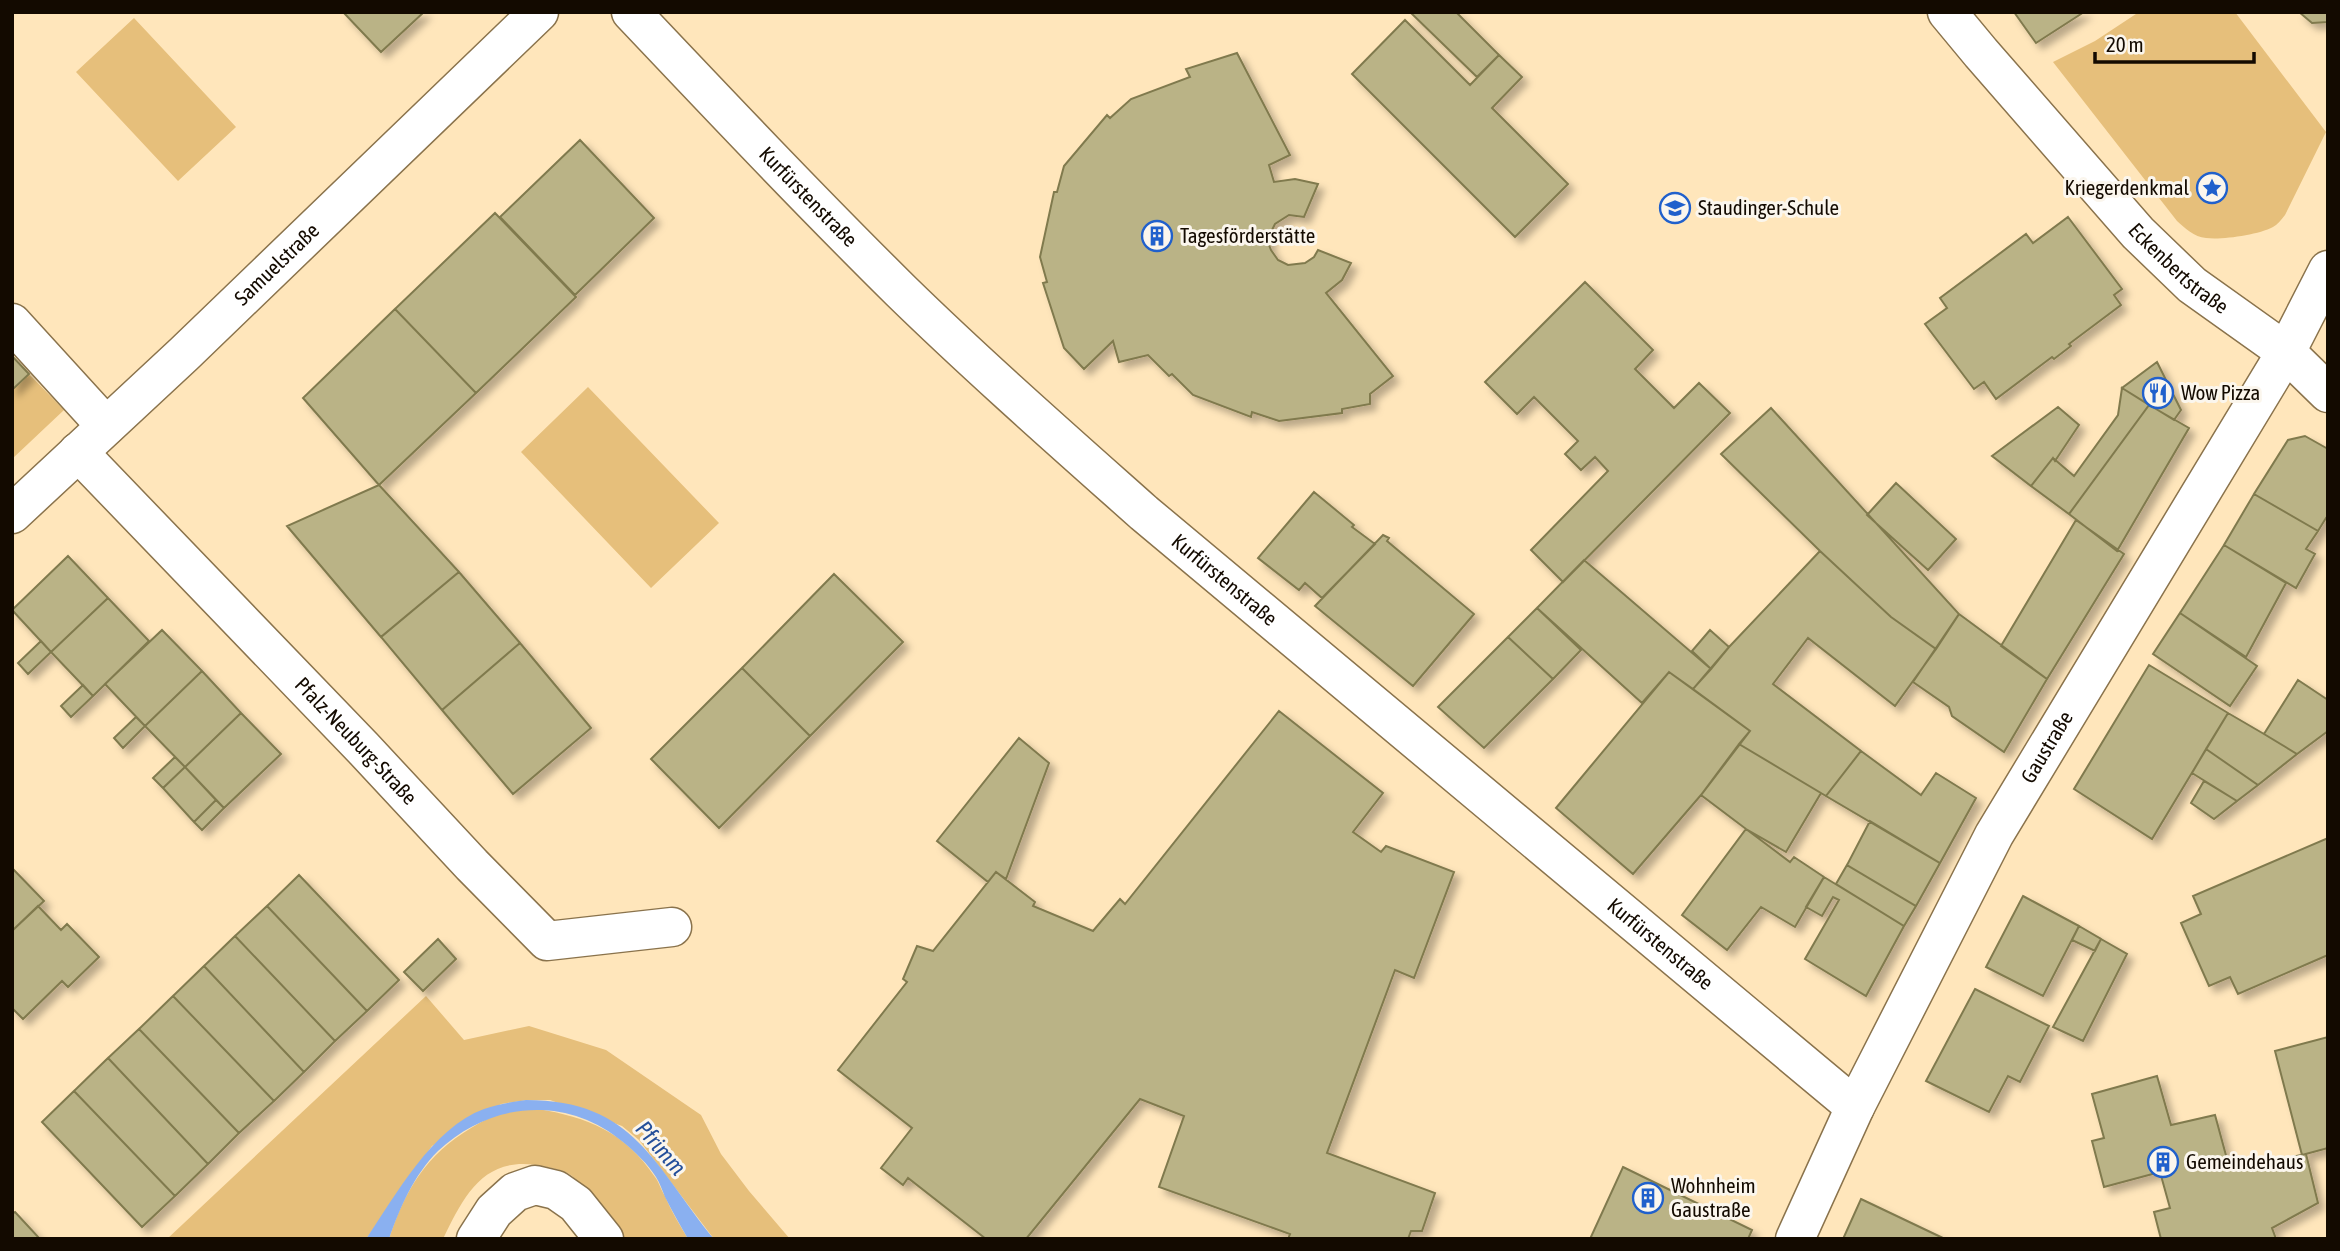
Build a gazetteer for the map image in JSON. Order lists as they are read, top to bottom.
{
  "streets": {
    "street": [
      "Kurfürstenstraße",
      "Samuelstraße",
      "Eckenbertstraße",
      "Pfalz-Neuburg-Straße",
      "Gaustraße"
    ]
  },
  "crossings": [
    ["Kurfürstenstraße", "Gaustraße"],
    ["Samuelstraße", "Pfalz-Neuburg-Straße"],
    ["Eckenbertstraße", "Gaustraße"]
  ],
  "water": ["Pfrimm"],
  "places": {
    "place": ["Kriegerdenkmal"],
    "school or university": ["Staudinger-Schule"],
    "building": ["Tagesförderstätte", "Gemeindehaus", "Wohnheim Gaustraße"],
    "restaurant": ["Wow Pizza"]
  },
  "scale_bar": "20 m"
}
